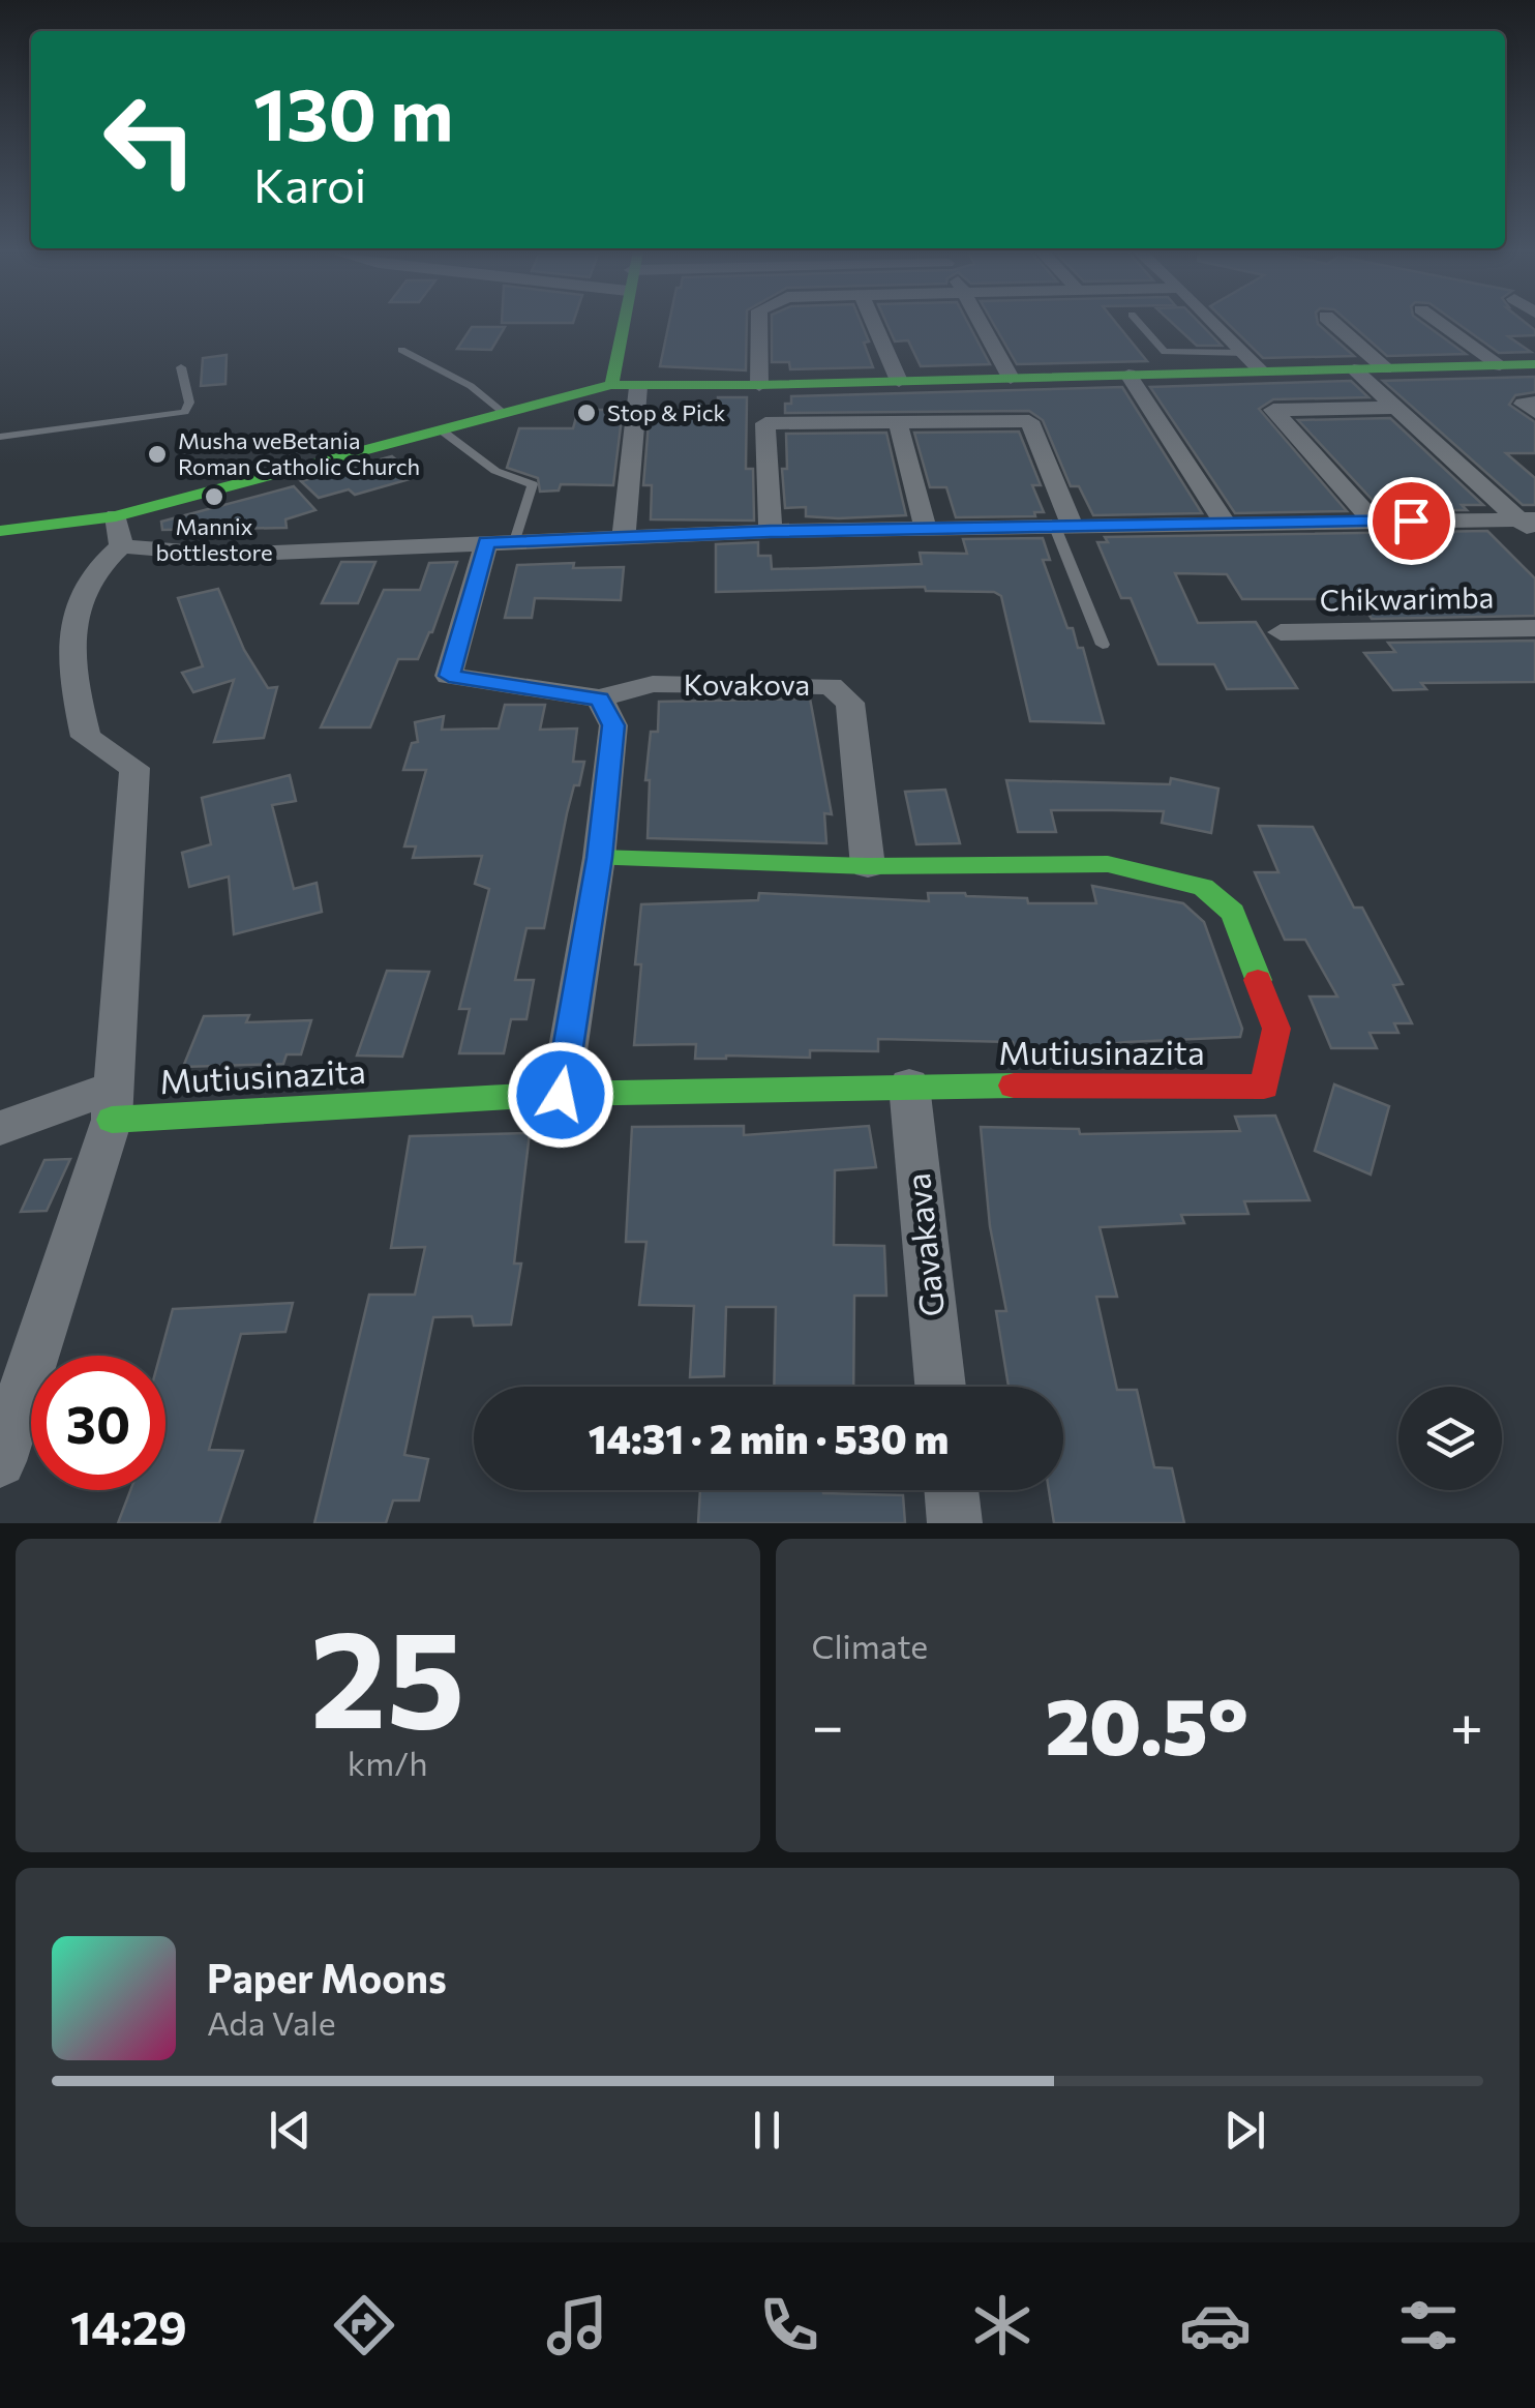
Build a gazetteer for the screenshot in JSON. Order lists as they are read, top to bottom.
{
  "streets": {
    "street": [
      "Chikwarimba",
      "Kovakova",
      "Mutiusinazita",
      "Gavakava"
    ]
  },
  "crossings": [
    ["Kovakova", "Mutiusinazita"],
    ["Mutiusinazita", "Gavakava"]
  ],
  "places": ["Stop & Pick", "Musha weBetania Roman Catholic Church", "Mannix bottlestore"],
  "page": {
    "turn": ["130 m", "Karoi"],
    "limit": "30",
    "trip": "14:31 · 2 min · 530 m",
    "tile": [
      ["25", "km/h"],
      "Climate"
    ],
    "heat": ["−", "20.5°", "+"],
    "song": ["Paper Moons", "Ada Vale"],
    "tabs": "14:29"
  }
}
